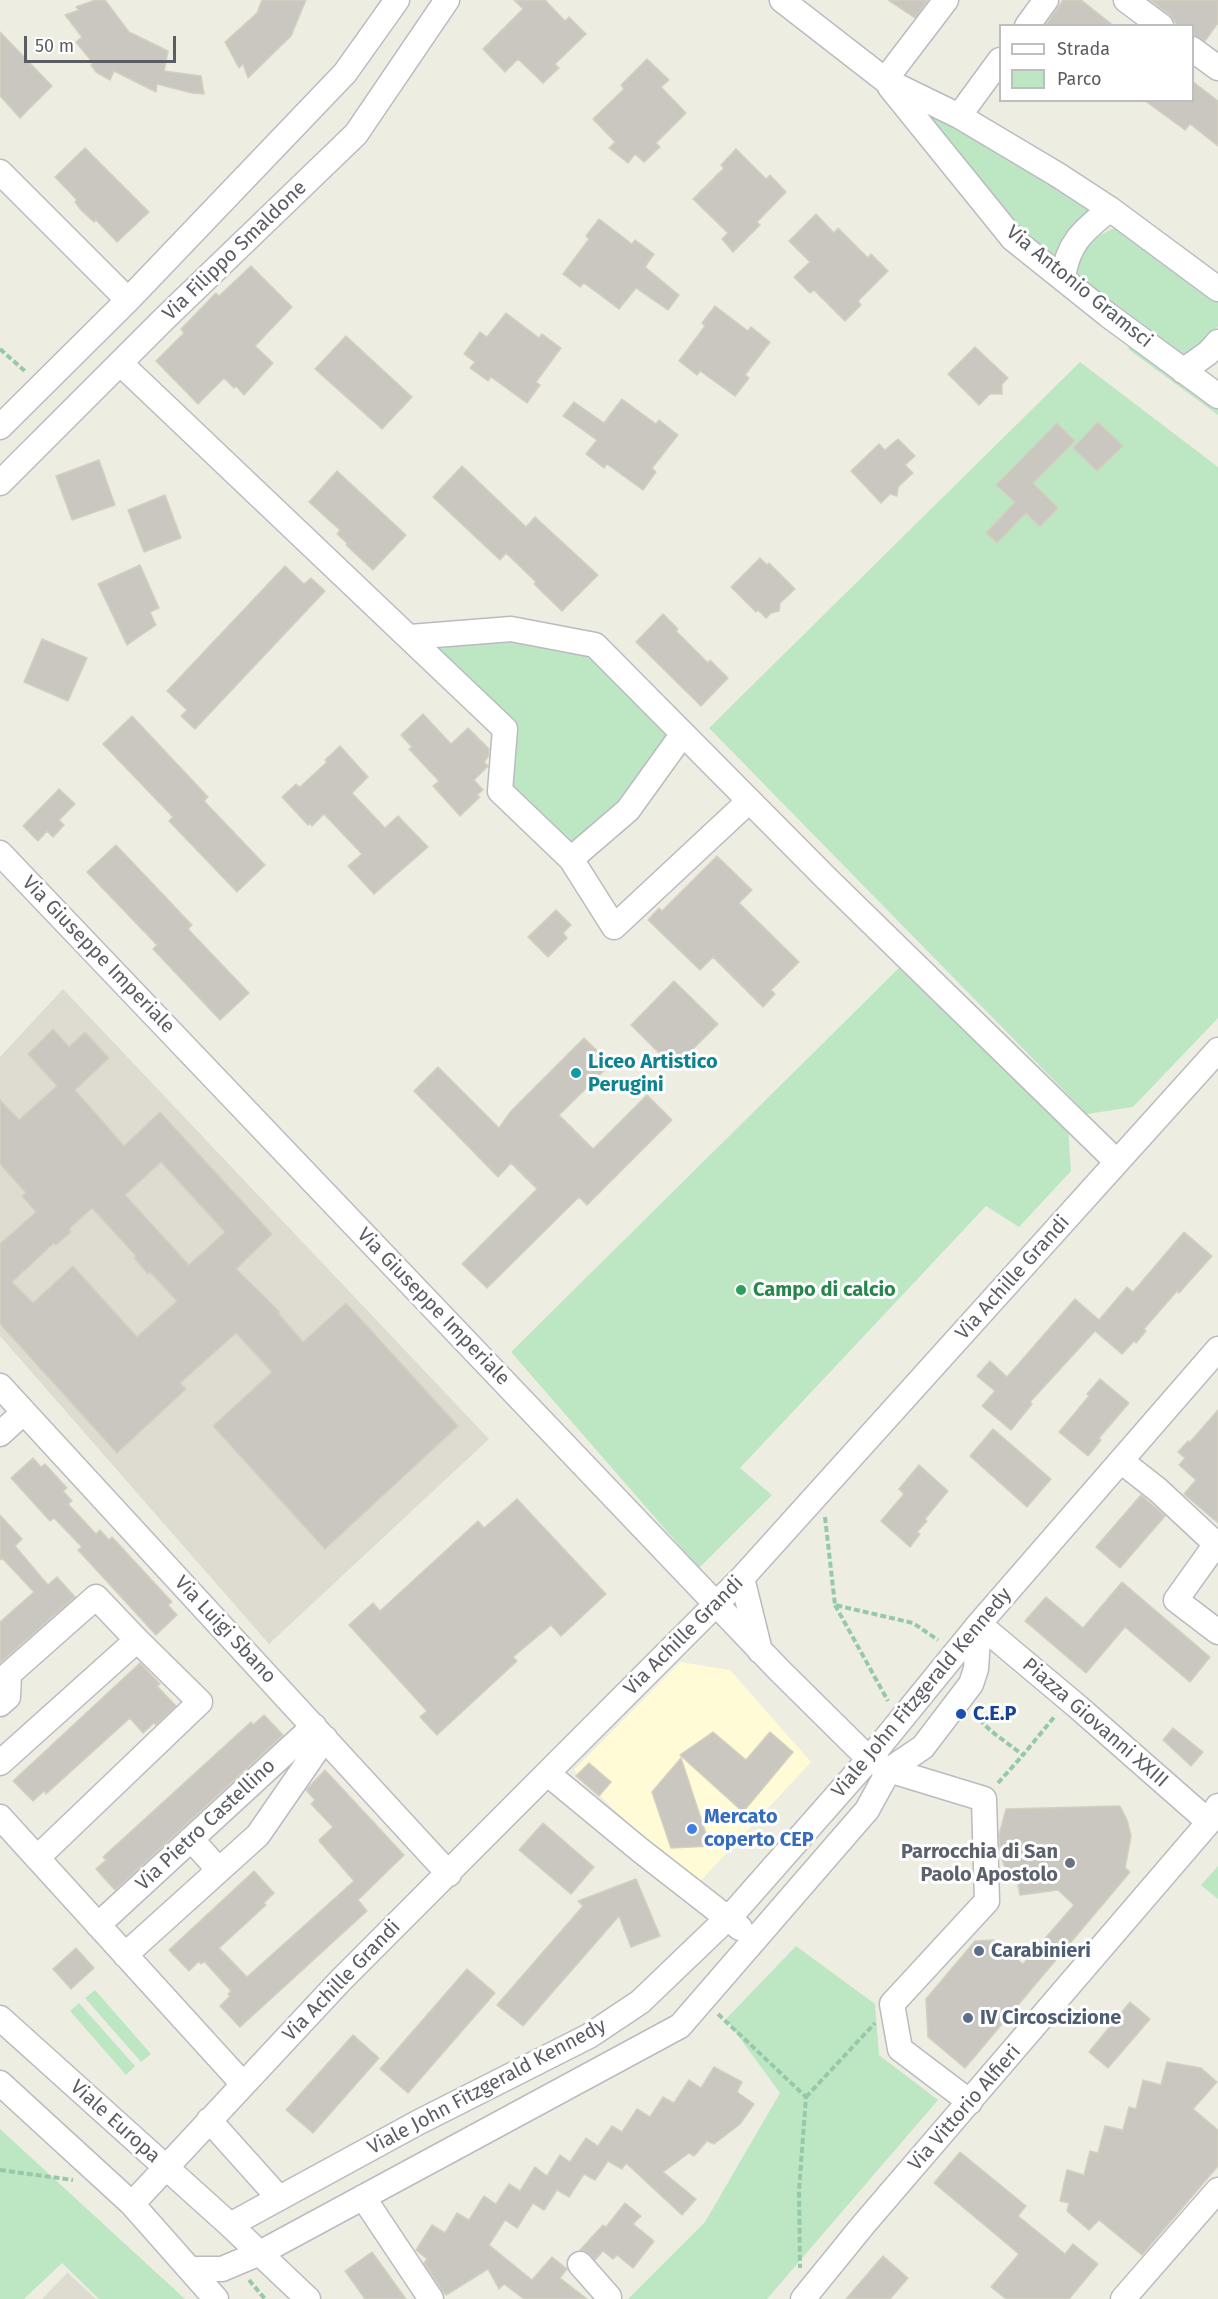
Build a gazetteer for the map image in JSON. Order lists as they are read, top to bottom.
{
  "streets": {
    "street": [
      "Via Filippo Smaldone",
      "Via Antonio Gramsci",
      "Via Giuseppe Imperiale",
      "Via Achille Grandi",
      "Via Luigi Sbano",
      "Viale John Fitzgerald Kennedy",
      "Piazza Giovanni XXIII",
      "Via Pietro Castellino",
      "Via Vittorio Alfieri",
      "Viale Europa"
    ]
  },
  "crossings": [
    ["Via Giuseppe Imperiale", "Via Achille Grandi"],
    ["Via Giuseppe Imperiale", "Viale John Fitzgerald Kennedy"],
    ["Via Achille Grandi", "Via Luigi Sbano"],
    ["Via Achille Grandi", "Viale Europa"],
    ["Via Luigi Sbano", "Via Pietro Castellino"],
    ["Viale John Fitzgerald Kennedy", "Piazza Giovanni XXIII"],
    ["Viale John Fitzgerald Kennedy", "Viale Europa"],
    ["Piazza Giovanni XXIII", "Via Vittorio Alfieri"]
  ],
  "places": [
    "Liceo Artistico Perugini",
    "Campo di calcio",
    "C.E.P",
    "Mercato coperto CEP",
    "Parrocchia di San Paolo Apostolo",
    "Carabinieri",
    "IV Circoscizione"
  ],
  "legend": ["Strada", "Parco"],
  "scale_bar": "50 m"
}
